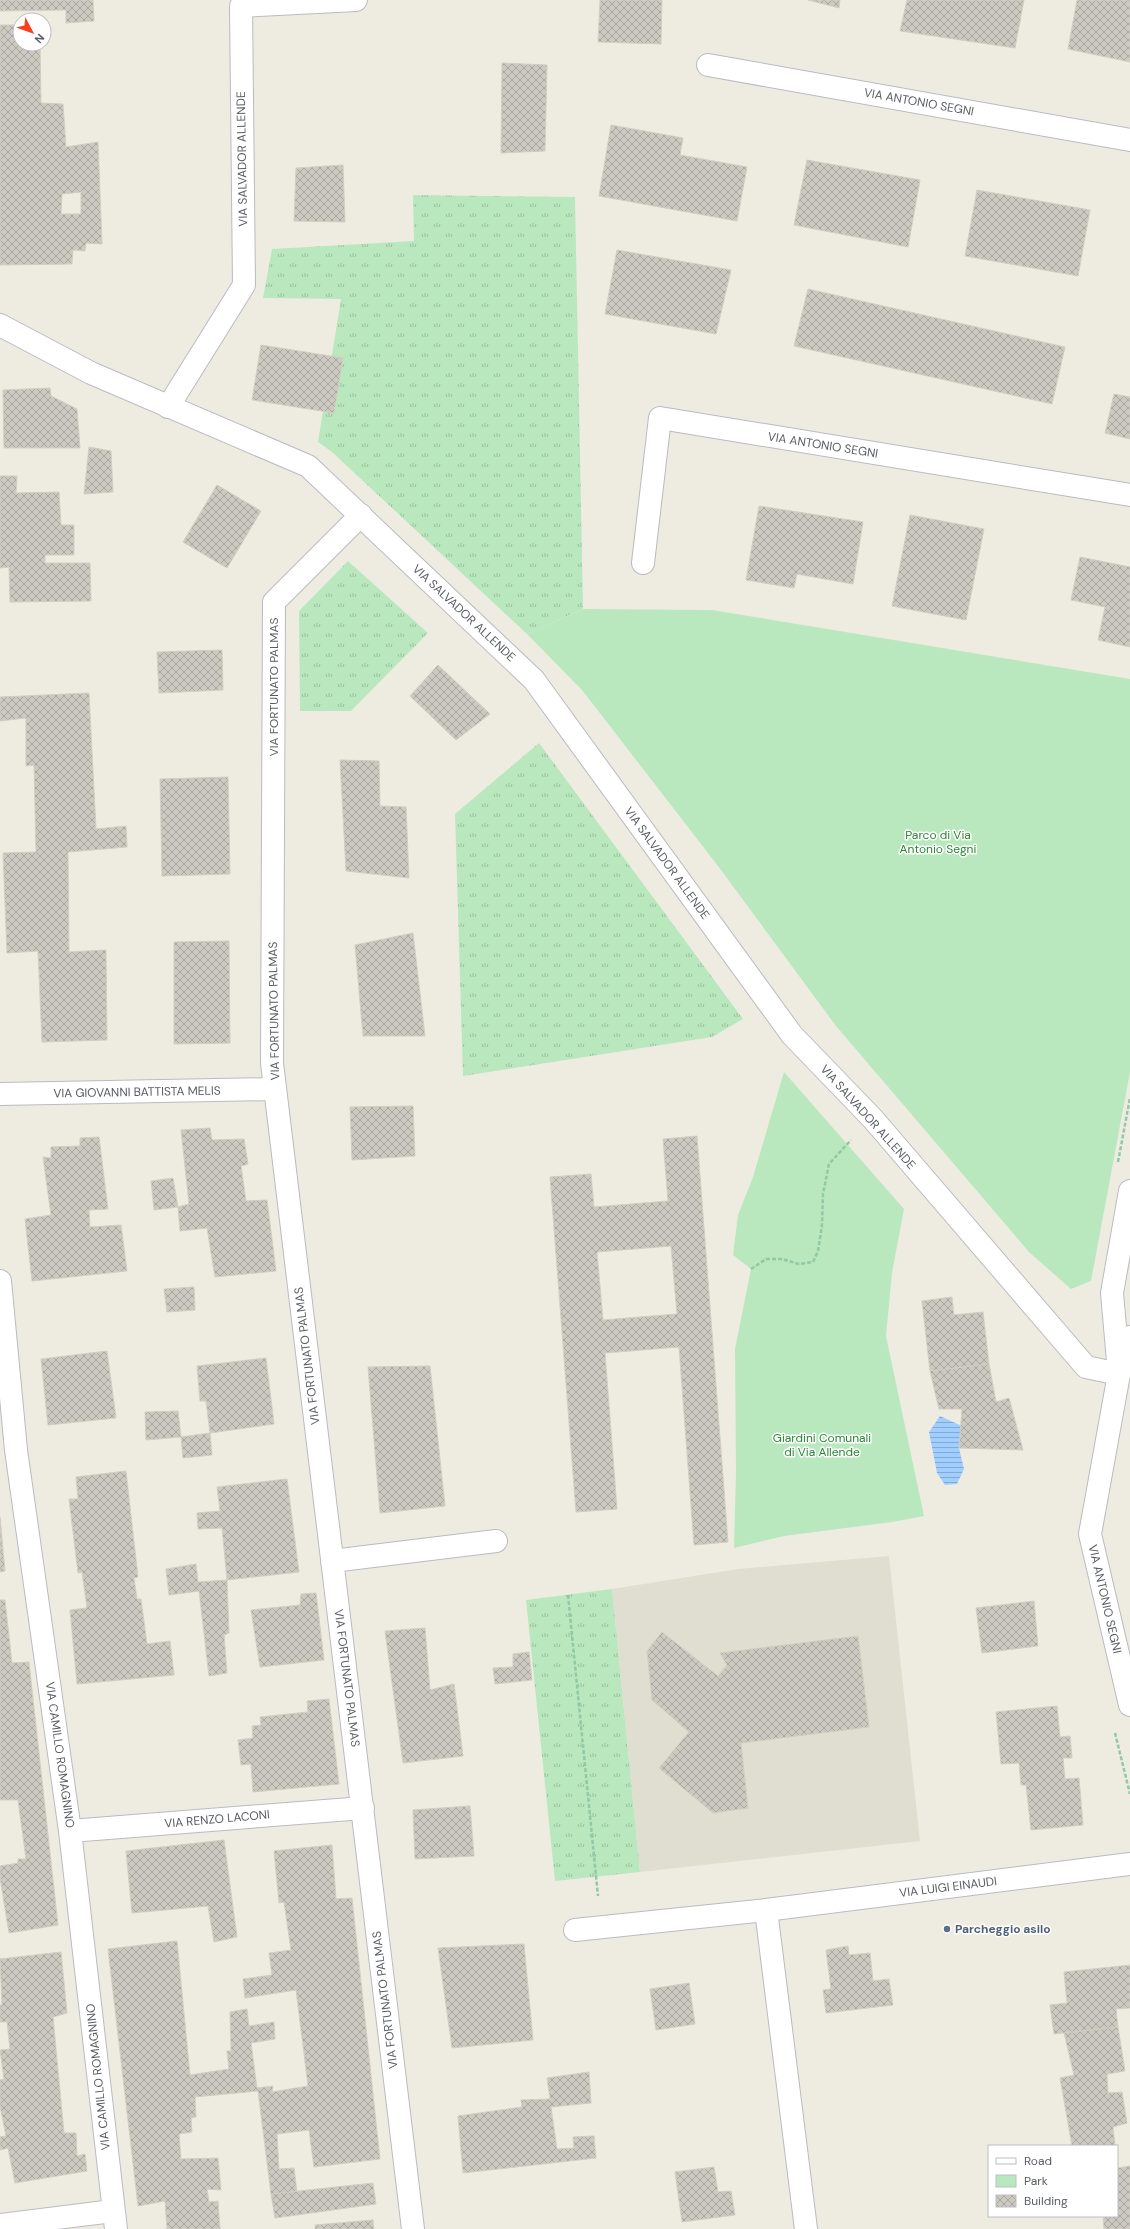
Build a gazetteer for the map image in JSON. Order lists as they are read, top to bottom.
{
  "streets": {
    "street": [
      "VIA ANTONIO SEGNI",
      "VIA SALVADOR ALLENDE",
      "VIA FORTUNATO PALMAS",
      "VIA GIOVANNI BATTISTA MELIS",
      "VIA CAMILLO ROMAGNINO",
      "VIA RENZO LACONI",
      "VIA LUIGI EINAUDI"
    ]
  },
  "crossings": [
    ["VIA ANTONIO SEGNI", "VIA SALVADOR ALLENDE"],
    ["VIA SALVADOR ALLENDE", "VIA FORTUNATO PALMAS"],
    ["VIA FORTUNATO PALMAS", "VIA GIOVANNI BATTISTA MELIS"],
    ["VIA FORTUNATO PALMAS", "VIA RENZO LACONI"],
    ["VIA CAMILLO ROMAGNINO", "VIA RENZO LACONI"]
  ],
  "parks": ["Parco di Via Antonio Segni", "Giardini Comunali di Via Allende"],
  "places": ["Parcheggio asilo"],
  "legend": ["Road", "Park", "Building"],
  "north": "bottom right"
}
